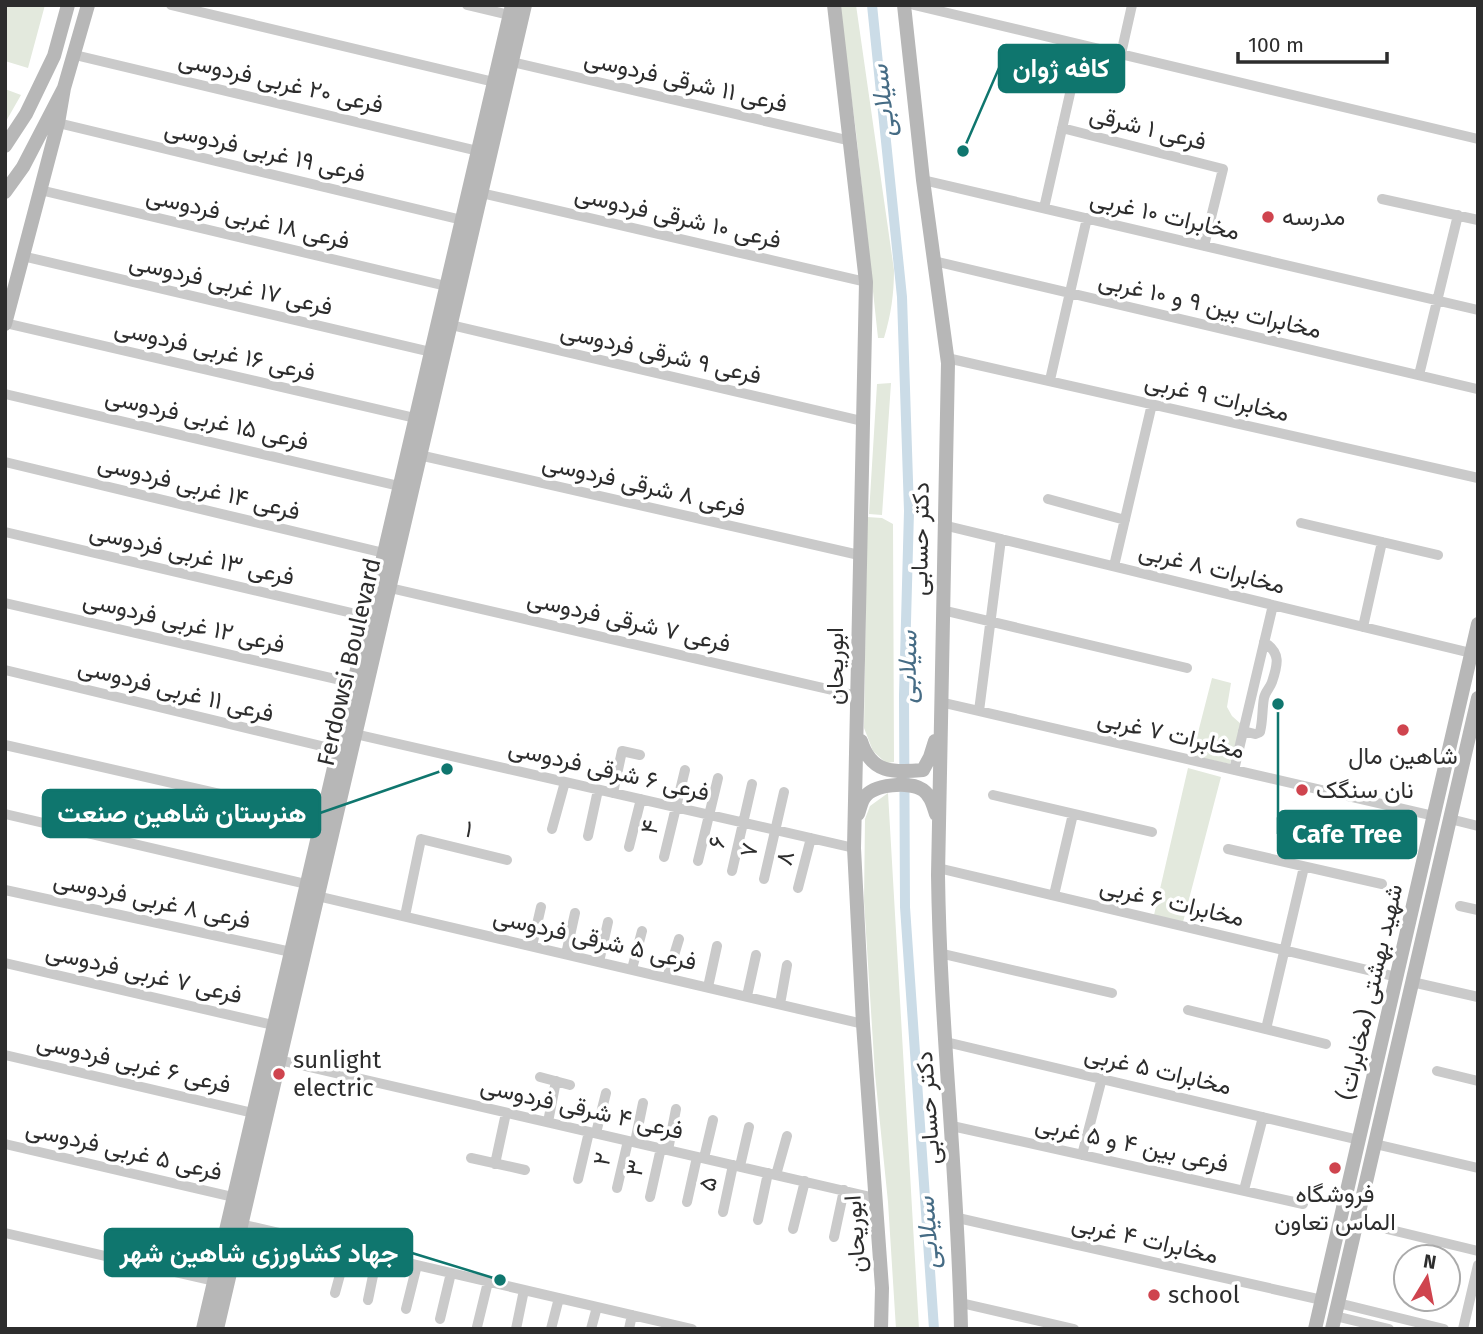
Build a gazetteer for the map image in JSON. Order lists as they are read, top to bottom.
{
  "streets": {
    "main road": [
      "دکتر حسابی",
      "Ferdowsi Boulevard",
      "ابوریحان",
      "شهید بهشتی (مخابرات)"
    ],
    "street": [
      "فرعی ۱۱ شرقی فردوسی",
      "فرعی ۲۰ غربی فردوسی",
      "فرعی ۱ شرقی",
      "فرعی ۱۹ غربی فردوسی",
      "مخابرات ۱۰ غربی",
      "فرعی ۱۰ شرقی فردوسی",
      "فرعی ۱۸ غربی فردوسی",
      "فرعی ۱۷ غربی فردوسی",
      "مخابرات بین ۹ و ۱۰ غربی",
      "فرعی ۱۶ غربی فردوسی",
      "فرعی ۹ شرقی فردوسی",
      "مخابرات ۹ غربی",
      "فرعی ۱۵ غربی فردوسی",
      "فرعی ۸ شرقی فردوسی",
      "فرعی ۱۴ غربی فردوسی",
      "فرعی ۱۳ غربی فردوسی",
      "مخابرات ۸ غربی",
      "فرعی ۷ شرقی فردوسی",
      "فرعی ۱۲ غربی فردوسی",
      "فرعی ۱۱ غربی فردوسی",
      "مخابرات ۷ غربی",
      "فرعی ۶ شرقی فردوسی",
      "۴",
      "۱",
      "۶",
      "۷",
      "۸",
      "فرعی ۸ غربی فردوسی",
      "مخابرات ۶ غربی",
      "فرعی ۵ شرقی فردوسی",
      "فرعی ۷ غربی فردوسی",
      "فرعی ۶ غربی فردوسی",
      "مخابرات ۵ غربی",
      "فرعی ۴ شرقی فردوسی",
      "فرعی بین ۴ و ۵ غربی",
      "فرعی ۵ غربی فردوسی",
      "۲",
      "۳",
      "۵",
      "مخابرات ۴ غربی"
    ]
  },
  "crossings": [
    ["فرعی ۱۱ شرقی فردوسی", "Ferdowsi Boulevard"],
    ["فرعی ۱۱ شرقی فردوسی", "ابوریحان"],
    ["فرعی ۲۰ غربی فردوسی", "Ferdowsi Boulevard"],
    ["فرعی ۱ شرقی", "مخابرات ۱۰ غربی"],
    ["فرعی ۱۹ غربی فردوسی", "Ferdowsi Boulevard"],
    ["مخابرات ۱۰ غربی", "دکتر حسابی"],
    ["فرعی ۱۰ شرقی فردوسی", "Ferdowsi Boulevard"],
    ["فرعی ۱۰ شرقی فردوسی", "ابوریحان"],
    ["فرعی ۱۸ غربی فردوسی", "Ferdowsi Boulevard"],
    ["فرعی ۱۷ غربی فردوسی", "Ferdowsi Boulevard"],
    ["مخابرات بین ۹ و ۱۰ غربی", "دکتر حسابی"],
    ["فرعی ۱۶ غربی فردوسی", "Ferdowsi Boulevard"],
    ["فرعی ۹ شرقی فردوسی", "Ferdowsi Boulevard"],
    ["فرعی ۹ شرقی فردوسی", "ابوریحان"],
    ["مخابرات ۹ غربی", "دکتر حسابی"],
    ["فرعی ۱۵ غربی فردوسی", "Ferdowsi Boulevard"],
    ["فرعی ۸ شرقی فردوسی", "Ferdowsi Boulevard"],
    ["فرعی ۸ شرقی فردوسی", "ابوریحان"],
    ["فرعی ۱۴ غربی فردوسی", "Ferdowsi Boulevard"],
    ["دکتر حسابی", "مخابرات ۸ غربی"],
    ["دکتر حسابی", "مخابرات ۷ غربی"],
    ["دکتر حسابی", "مخابرات ۶ غربی"],
    ["دکتر حسابی", "مخابرات ۵ غربی"],
    ["دکتر حسابی", "فرعی بین ۴ و ۵ غربی"],
    ["دکتر حسابی", "مخابرات ۴ غربی"],
    ["فرعی ۱۳ غربی فردوسی", "Ferdowsi Boulevard"],
    ["مخابرات ۸ غربی", "شهید بهشتی (مخابرات)"],
    ["فرعی ۷ شرقی فردوسی", "Ferdowsi Boulevard"],
    ["فرعی ۷ شرقی فردوسی", "ابوریحان"],
    ["فرعی ۱۲ غربی فردوسی", "Ferdowsi Boulevard"],
    ["Ferdowsi Boulevard", "فرعی ۱۱ غربی فردوسی"],
    ["Ferdowsi Boulevard", "فرعی ۶ شرقی فردوسی"],
    ["Ferdowsi Boulevard", "فرعی ۸ غربی فردوسی"],
    ["Ferdowsi Boulevard", "فرعی ۵ شرقی فردوسی"],
    ["Ferdowsi Boulevard", "فرعی ۷ غربی فردوسی"],
    ["Ferdowsi Boulevard", "فرعی ۶ غربی فردوسی"],
    ["Ferdowsi Boulevard", "فرعی ۴ شرقی فردوسی"],
    ["Ferdowsi Boulevard", "فرعی ۵ غربی فردوسی"],
    ["ابوریحان", "فرعی ۶ شرقی فردوسی"],
    ["ابوریحان", "فرعی ۵ شرقی فردوسی"],
    ["ابوریحان", "فرعی ۴ شرقی فردوسی"],
    ["مخابرات ۷ غربی", "شهید بهشتی (مخابرات)"],
    ["فرعی ۶ شرقی فردوسی", "۴"],
    ["فرعی ۶ شرقی فردوسی", "۶"],
    ["فرعی ۶ شرقی فردوسی", "۷"],
    ["فرعی ۶ شرقی فردوسی", "۸"],
    ["۱", "فرعی ۵ شرقی فردوسی"],
    ["مخابرات ۶ غربی", "شهید بهشتی (مخابرات)"],
    ["شهید بهشتی (مخابرات)", "مخابرات ۵ غربی"],
    ["شهید بهشتی (مخابرات)", "مخابرات ۴ غربی"],
    ["فرعی ۴ شرقی فردوسی", "۲"],
    ["فرعی ۴ شرقی فردوسی", "۳"],
    ["فرعی ۴ شرقی فردوسی", "۵"]
  ],
  "water": ["سیلابی"],
  "places": [
    "کافه ژوان",
    "مدرسه",
    "Cafe Tree",
    "شاهین مال",
    "هنرستان شاهین صنعت",
    "نان سنگک",
    "sunlight electric",
    "فروشگاه الماس تعاون",
    "جهاد کشاورزی شاهین شهر",
    "school"
  ],
  "scale_bar": "100 m",
  "north": "top"
}
